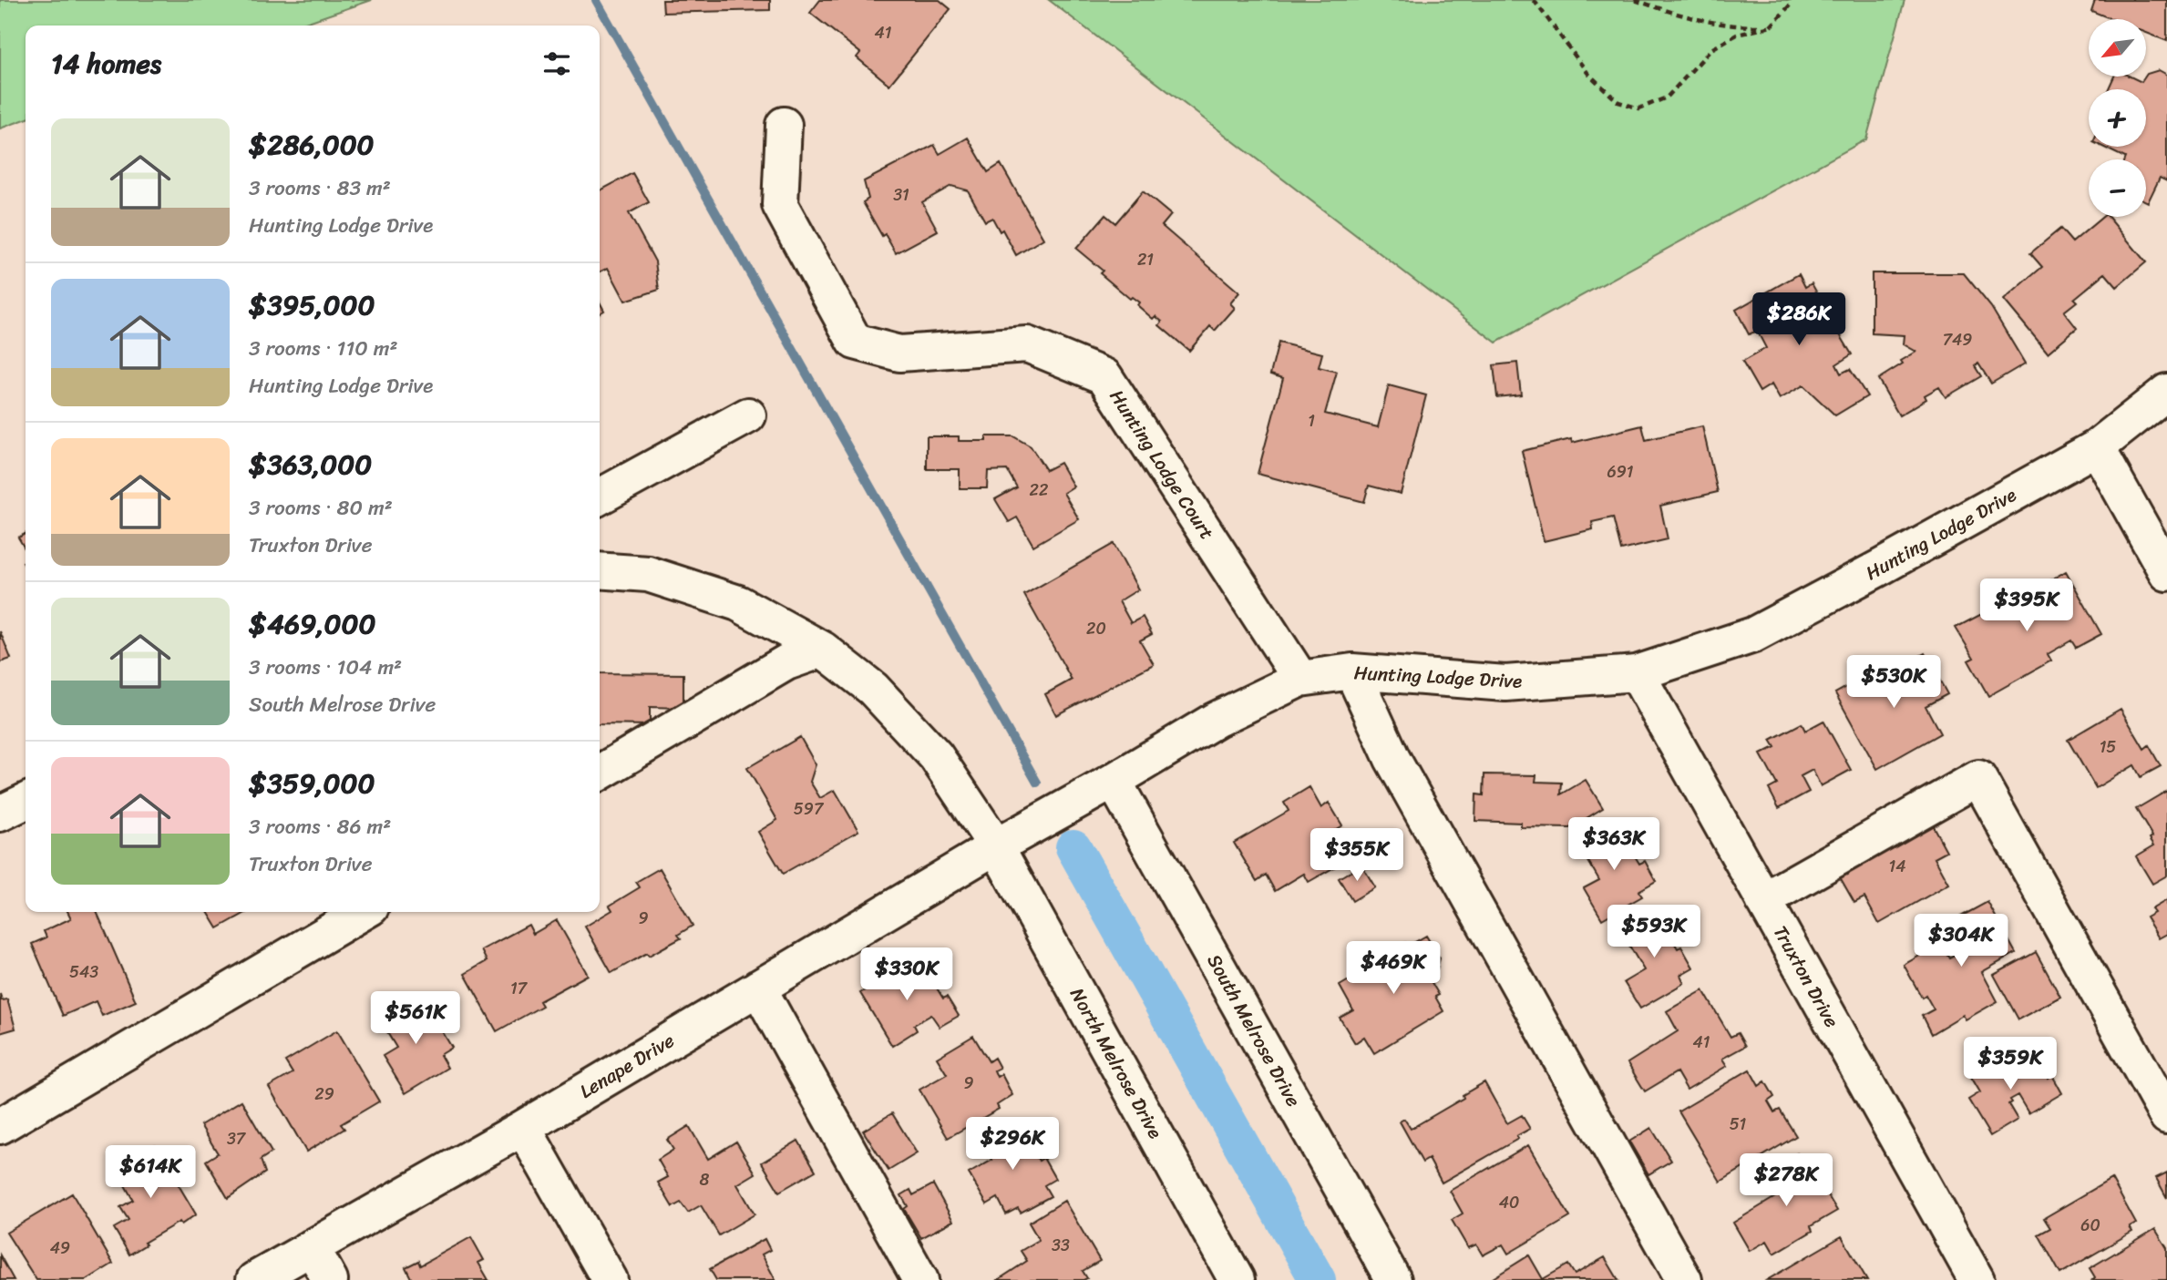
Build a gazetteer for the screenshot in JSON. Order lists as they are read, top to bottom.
{
  "streets": {
    "street": [
      "Hunting Lodge Court",
      "Hunting Lodge Drive",
      "Truxton Drive",
      "South Melrose Drive",
      "North Melrose Drive",
      "Lenape Drive"
    ]
  },
  "crossings": [
    ["Hunting Lodge Court", "Hunting Lodge Drive"],
    ["Hunting Lodge Drive", "Truxton Drive"],
    ["Hunting Lodge Drive", "South Melrose Drive"],
    ["Hunting Lodge Drive", "North Melrose Drive"],
    ["Hunting Lodge Drive", "Lenape Drive"],
    ["North Melrose Drive", "Lenape Drive"]
  ],
  "house_numbers": [
    "41",
    "31",
    "21",
    "749",
    "1",
    "691",
    "22",
    "20",
    "15",
    "597",
    "14",
    "9",
    "543",
    "17",
    "41",
    "9",
    "29",
    "51",
    "37",
    "8",
    "40",
    "60",
    "33",
    "49"
  ],
  "north": "bottom left",
  "page": {
    "map_buttons": ["+", "−"],
    "heading": "14 homes",
    "list": [
      {
        "name": "$286,000",
        "note": "3 rooms · 83 m² · Hunting Lodge Drive"
      },
      {
        "name": "$395,000",
        "note": "3 rooms · 110 m² · Hunting Lodge Drive"
      },
      {
        "name": "$363,000",
        "note": "3 rooms · 80 m² · Truxton Drive"
      },
      {
        "name": "$469,000",
        "note": "3 rooms · 104 m² · South Melrose Drive"
      },
      {
        "name": "$359,000",
        "note": "3 rooms · 86 m² · Truxton Drive"
      }
    ],
    "price": [
      "$286K",
      "$395K",
      "$530K",
      "$363K",
      "$355K",
      "$593K",
      "$304K",
      "$469K",
      "$330K",
      "$561K",
      "$359K",
      "$296K",
      "$614K",
      "$278K"
    ]
  }
}
